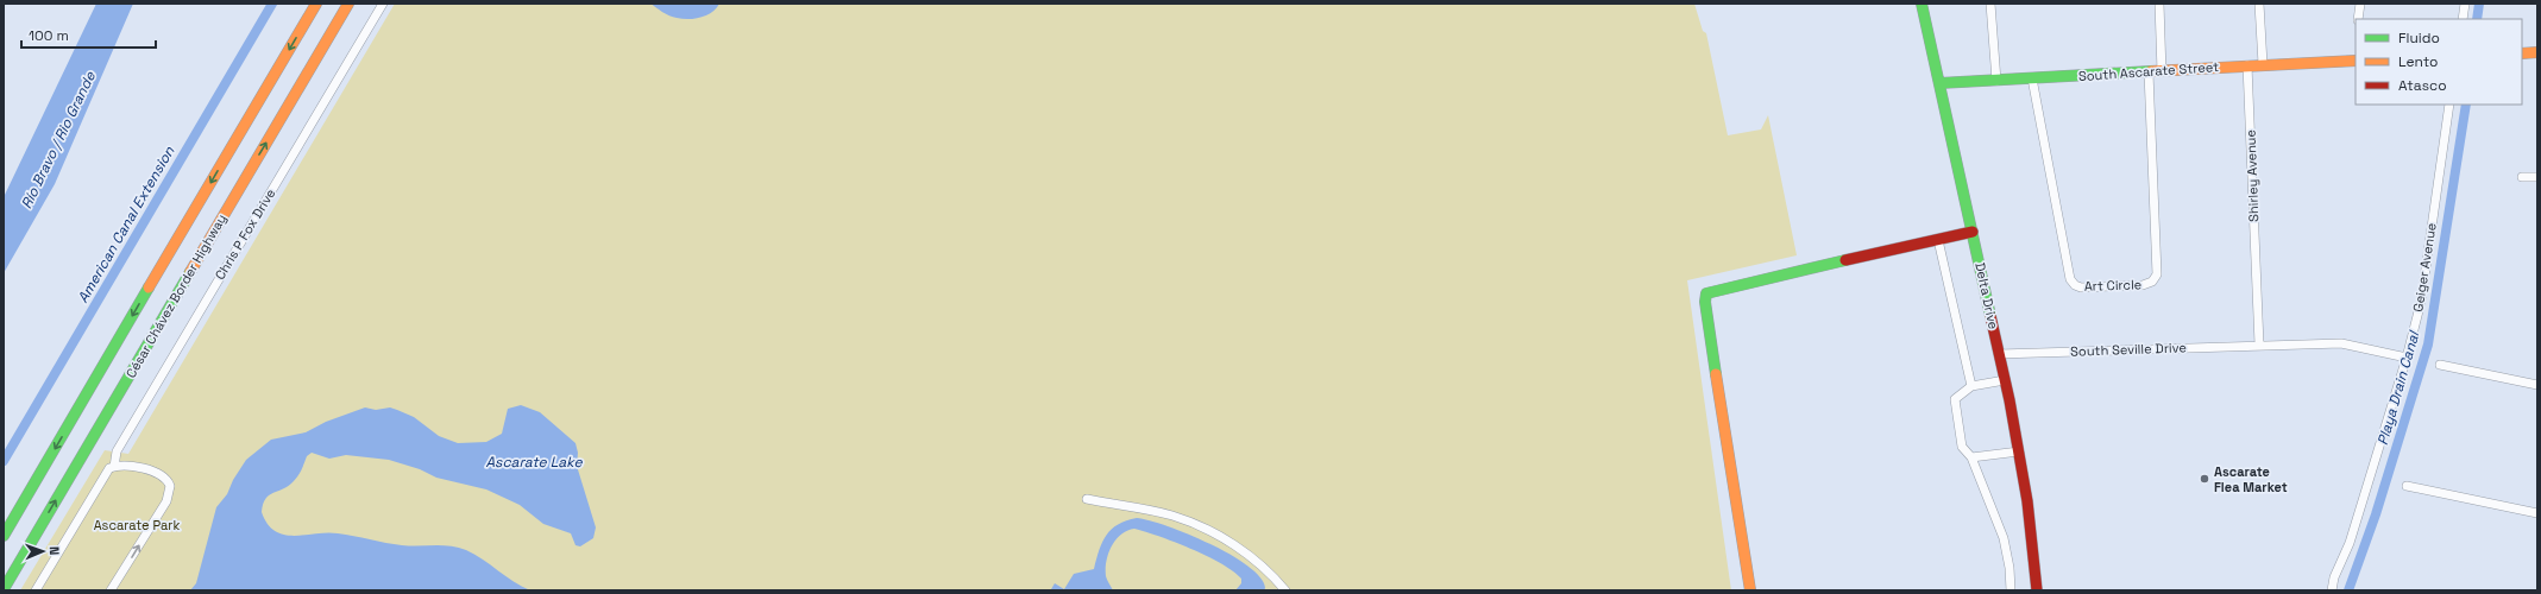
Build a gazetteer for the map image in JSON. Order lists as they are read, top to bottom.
{
  "streets": {
    "main road": ["South Ascarate Street", "César Chávez Border Highway", "Delta Drive"],
    "street": [
      "Shirley Avenue",
      "Chris P Fox Drive",
      "Geiger Avenue",
      "Art Circle",
      "South Seville Drive"
    ]
  },
  "crossings": [
    ["South Ascarate Street", "Shirley Avenue"],
    ["South Ascarate Street", "Art Circle"],
    ["South Ascarate Street", "Delta Drive"],
    ["Shirley Avenue", "South Seville Drive"],
    ["Geiger Avenue", "South Seville Drive"],
    ["Delta Drive", "South Seville Drive"]
  ],
  "water": [
    "Río Bravo / Rio Grande",
    "American Canal Extension",
    "Playa Drain Canal",
    "Ascarate Lake"
  ],
  "parks": ["Ascarate Park"],
  "places": ["Ascarate Flea Market"],
  "legend": ["Fluido", "Lento", "Atasco"],
  "scale_bar": "100 m",
  "north": "right"
}
